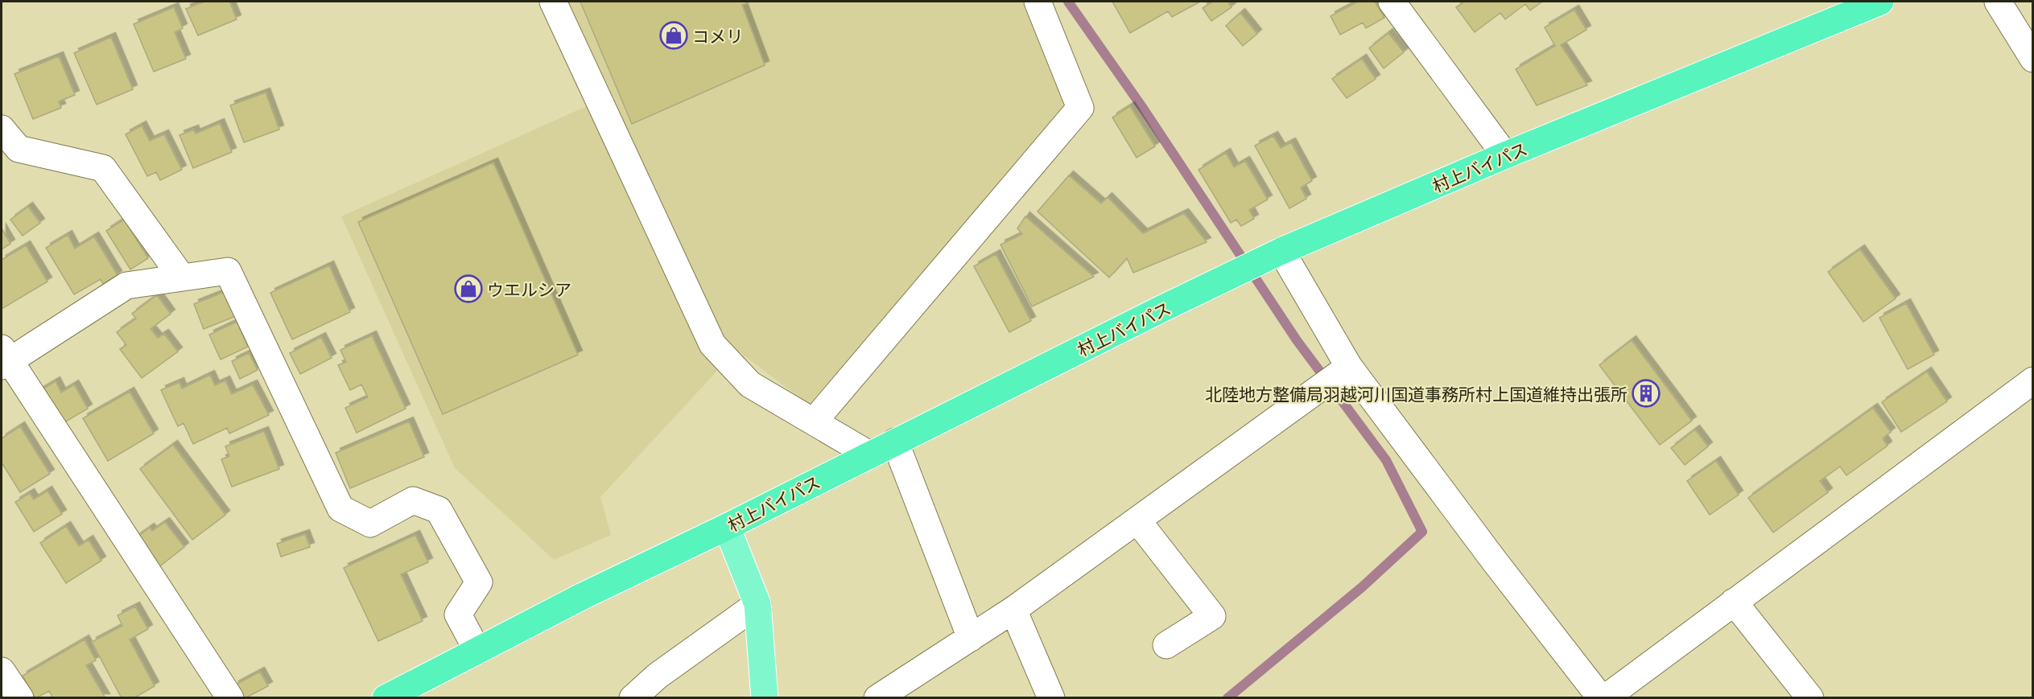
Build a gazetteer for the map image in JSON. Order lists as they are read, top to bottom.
{
  "streets": {
    "highway": ["村上バイパス"]
  },
  "places": {
    "shop": ["コメリ", "ウエルシア"],
    "building": ["北陸地方整備局羽越河川国道事務所村上国道維持出張所"]
  }
}
